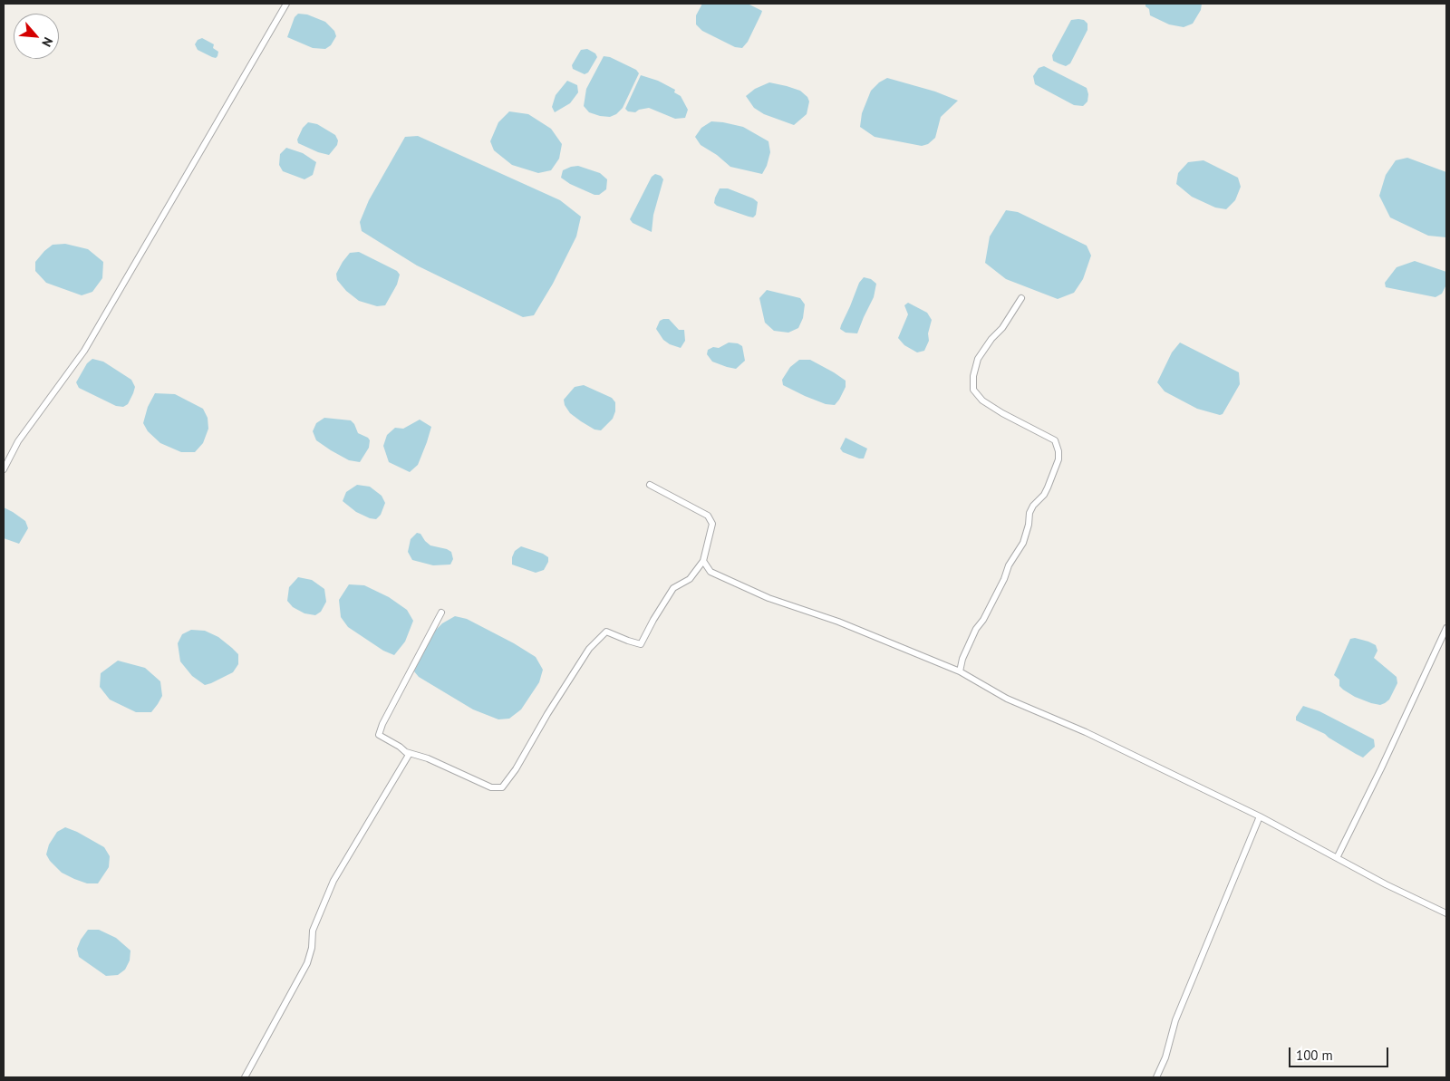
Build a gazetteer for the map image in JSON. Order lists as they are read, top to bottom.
{
  "scale_bar": "100 m",
  "north": "bottom right"
}
